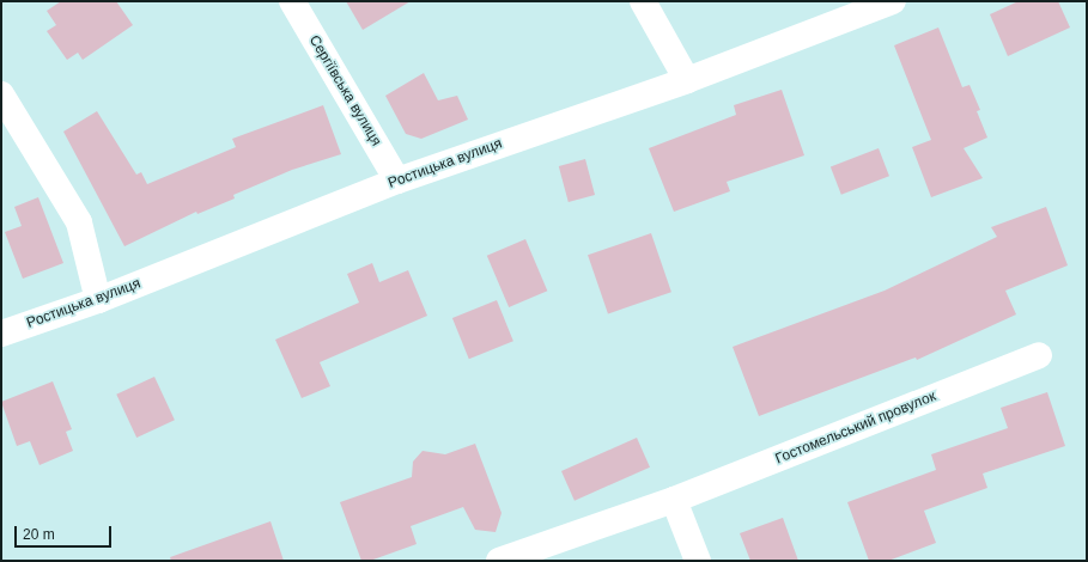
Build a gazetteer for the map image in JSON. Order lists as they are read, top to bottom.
{
  "streets": {
    "street": ["Сергіївська вулиця", "Ростицька вулиця", "Гостомельський провулок"]
  },
  "crossings": [
    ["Сергіївська вулиця", "Ростицька вулиця"]
  ],
  "scale_bar": "20 m"
}
